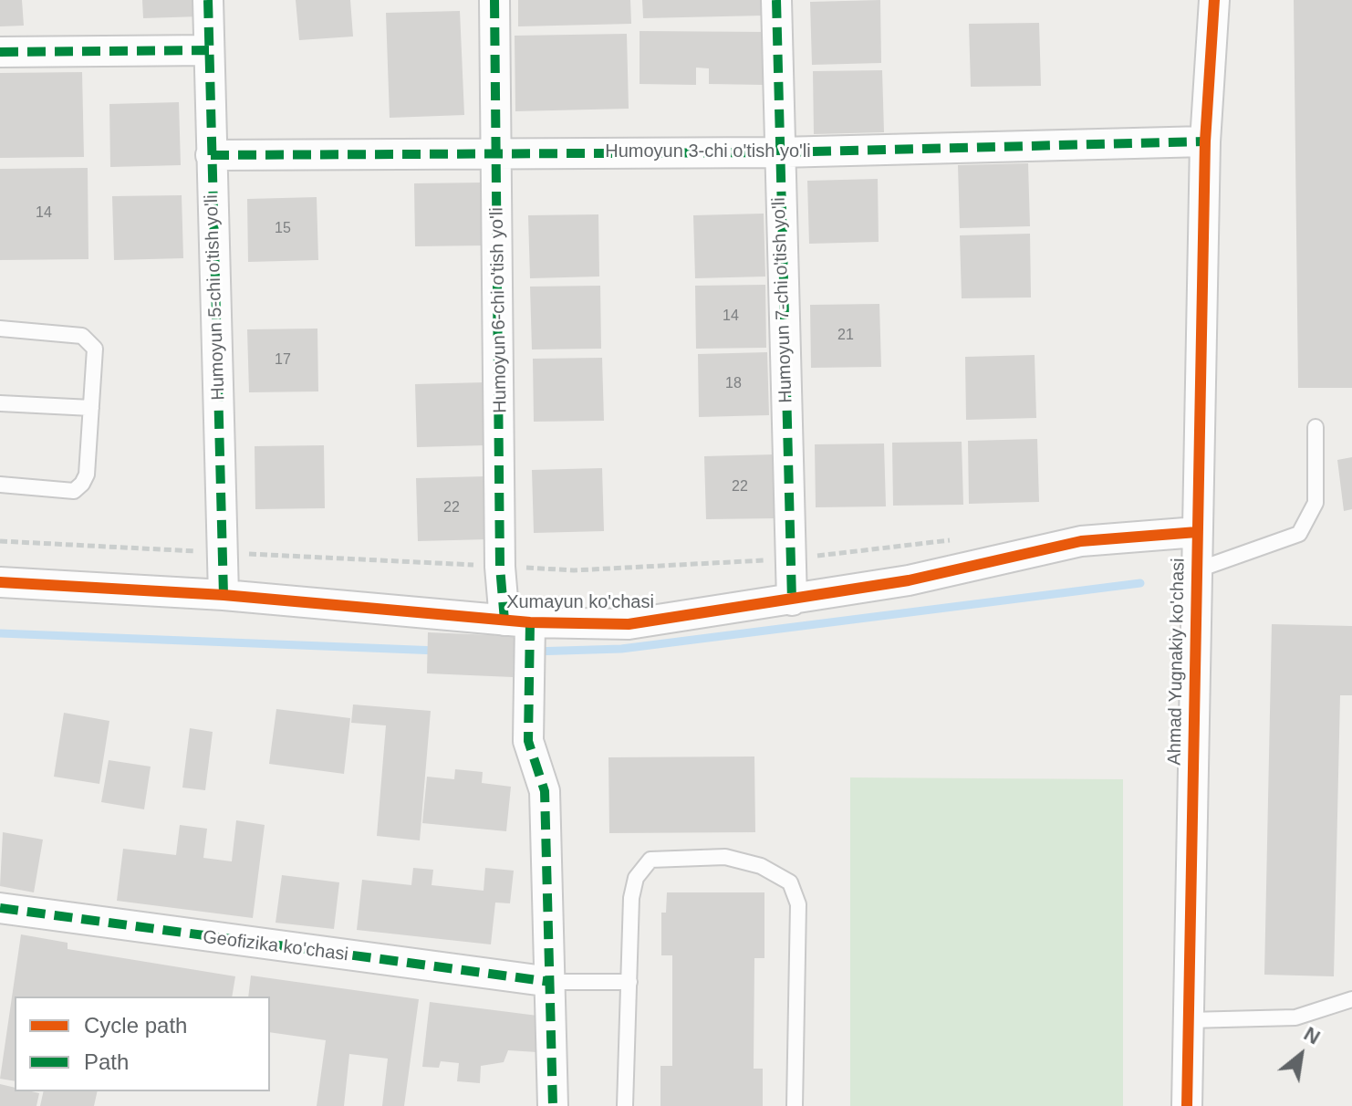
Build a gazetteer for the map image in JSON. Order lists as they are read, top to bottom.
{
  "streets": {
    "street": [
      "Humoyun 3-chi o'tish yo'li",
      "Humoyun 5-chi o'tish yo'li",
      "Humoyun 7-chi o'tish yo'li",
      "Humoyun 6-chi o'tish yo'li",
      "Xumayun ko'chasi",
      "Ahmad Yugnakiy ko'chasi",
      "Geofizika ko'chasi"
    ]
  },
  "crossings": [
    ["Humoyun 3-chi o'tish yo'li", "Humoyun 5-chi o'tish yo'li"],
    ["Humoyun 3-chi o'tish yo'li", "Humoyun 7-chi o'tish yo'li"],
    ["Humoyun 3-chi o'tish yo'li", "Humoyun 6-chi o'tish yo'li"],
    ["Humoyun 3-chi o'tish yo'li", "Ahmad Yugnakiy ko'chasi"],
    ["Humoyun 5-chi o'tish yo'li", "Xumayun ko'chasi"],
    ["Humoyun 7-chi o'tish yo'li", "Xumayun ko'chasi"],
    ["Humoyun 6-chi o'tish yo'li", "Xumayun ko'chasi"],
    ["Humoyun 6-chi o'tish yo'li", "Geofizika ko'chasi"],
    ["Xumayun ko'chasi", "Ahmad Yugnakiy ko'chasi"]
  ],
  "house_numbers": [
    "14",
    "15",
    "14",
    "21",
    "17",
    "18",
    "22",
    "22"
  ],
  "legend": ["Cycle path", "Path"],
  "north": "top right"
}
